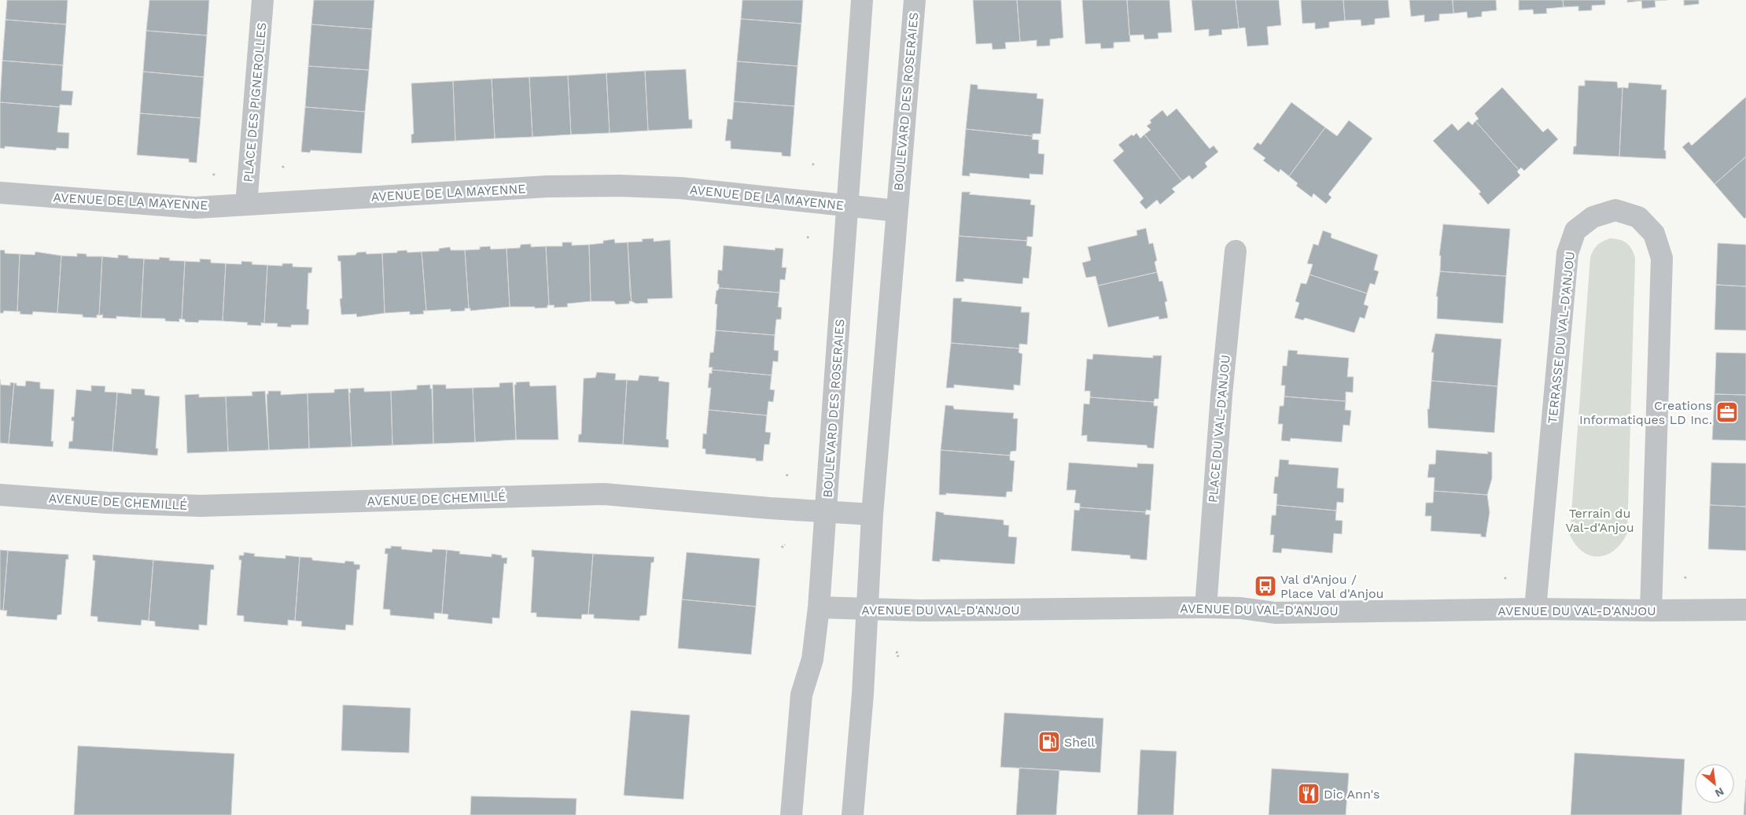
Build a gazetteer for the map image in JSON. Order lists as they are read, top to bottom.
{
  "streets": {
    "street": [
      "BOULEVARD DES ROSERAIES",
      "PLACE DES PIGNEROLLES",
      "AVENUE DE LA MAYENNE",
      "TERRASSE DU VAL-D'ANJOU",
      "PLACE DU VAL-D'ANJOU",
      "AVENUE DE CHEMILLÉ",
      "AVENUE DU VAL-D'ANJOU"
    ]
  },
  "crossings": [
    ["BOULEVARD DES ROSERAIES", "AVENUE DE LA MAYENNE"],
    ["BOULEVARD DES ROSERAIES", "AVENUE DE CHEMILLÉ"],
    ["BOULEVARD DES ROSERAIES", "AVENUE DU VAL-D'ANJOU"],
    ["PLACE DES PIGNEROLLES", "AVENUE DE LA MAYENNE"],
    ["TERRASSE DU VAL-D'ANJOU", "AVENUE DU VAL-D'ANJOU"],
    ["PLACE DU VAL-D'ANJOU", "AVENUE DU VAL-D'ANJOU"]
  ],
  "parks": ["Terrain du Val-d'Anjou"],
  "places": {
    "office": ["Creations Informatiques LD Inc."],
    "bus stop": ["Val d'Anjou / Place Val d'Anjou"],
    "fuel station": ["Shell"],
    "restaurant": ["Dic Ann's"]
  },
  "north": "bottom right"
}
